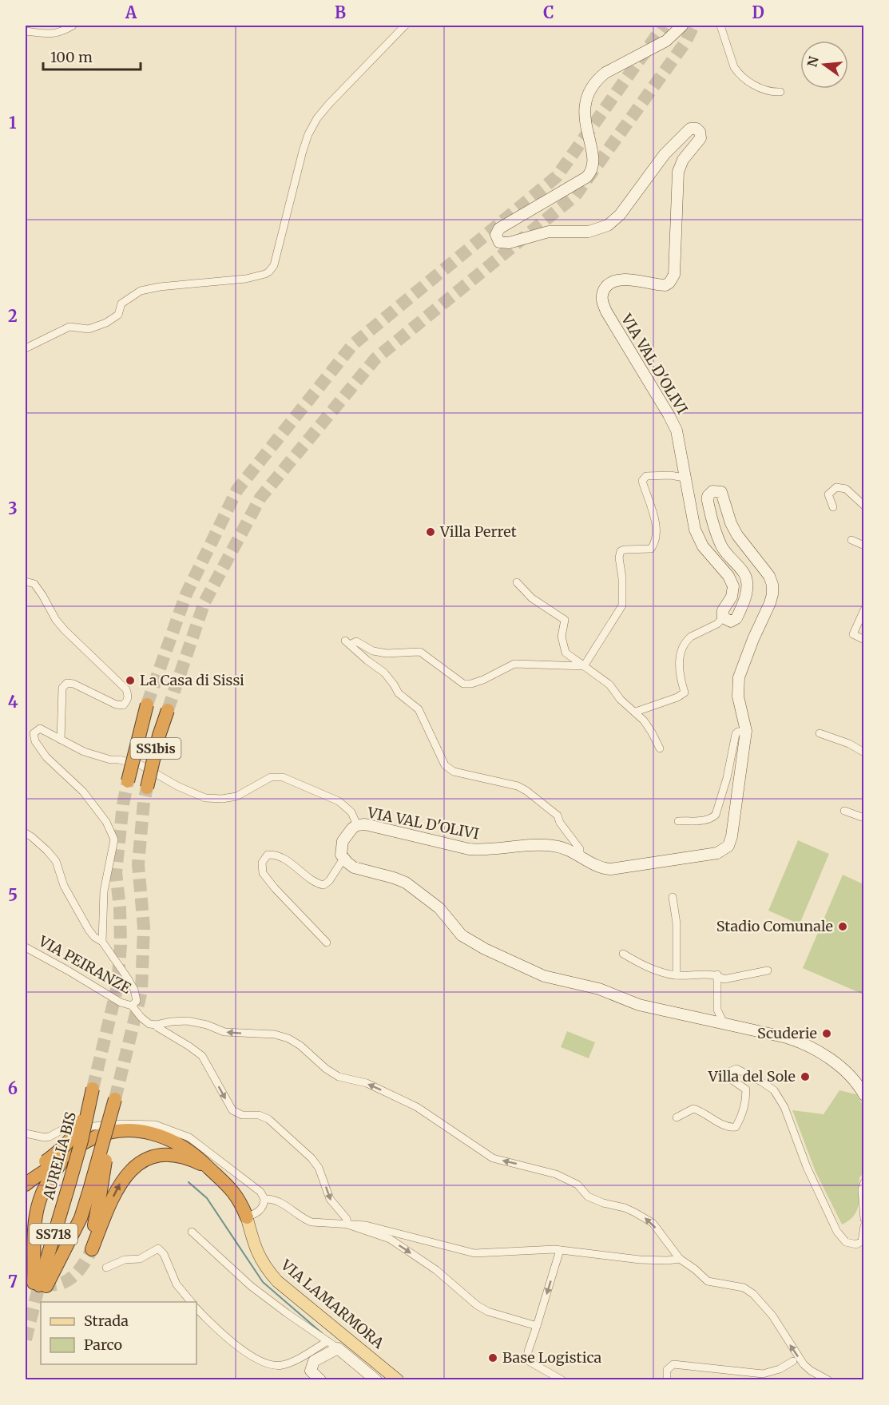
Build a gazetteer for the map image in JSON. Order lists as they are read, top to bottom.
{
  "streets": {
    "highway": ["SS1bis", "AURELIA BIS", "SS718"],
    "main road": ["VIA LAMARMORA"],
    "street": ["VIA VAL D'OLIVI", "VIA PEIRANZE"]
  },
  "crossings": [
    ["AURELIA BIS", "SS718"]
  ],
  "places": [
    "Villa Perret",
    "La Casa di Sissi",
    "Stadio Comunale",
    "Scuderie",
    "Villa del Sole",
    "Base Logistica"
  ],
  "legend": ["Strada", "Parco"],
  "scale_bar": "100 m",
  "north": "left",
  "grid": {
    "columns": [
      "A",
      "B",
      "C",
      "D"
    ],
    "rows": [
      "1",
      "2",
      "3",
      "4",
      "5",
      "6",
      "7"
    ]
  }
}
